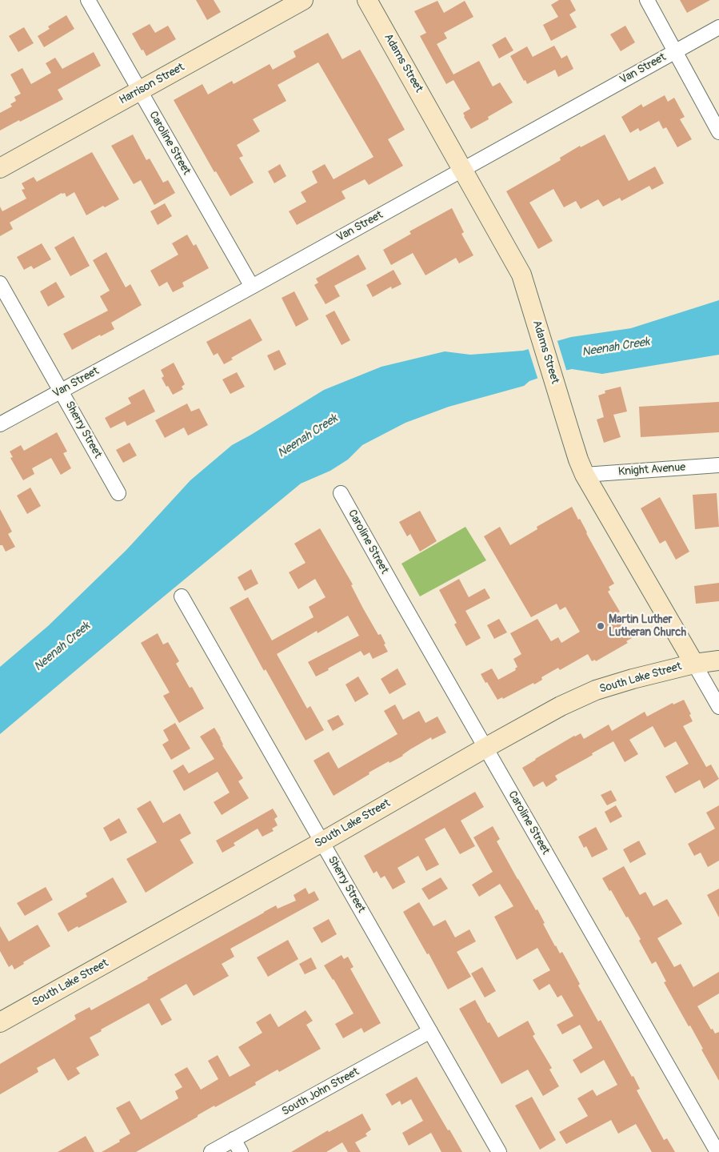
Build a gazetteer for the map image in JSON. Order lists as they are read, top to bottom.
{
  "streets": {
    "street": [
      "Adams Street",
      "Van Street",
      "Harrison Street",
      "Caroline Street",
      "Sherry Street",
      "Knight Avenue",
      "South Lake Street",
      "South John Street"
    ]
  },
  "crossings": [
    ["Adams Street", "Van Street"],
    ["Adams Street", "Knight Avenue"],
    ["Adams Street", "South Lake Street"],
    ["Van Street", "Caroline Street"],
    ["Van Street", "Sherry Street"],
    ["Harrison Street", "Caroline Street"],
    ["Caroline Street", "South Lake Street"],
    ["Sherry Street", "South Lake Street"],
    ["Sherry Street", "South John Street"]
  ],
  "water": ["Neenah Creek"],
  "places": ["Martin Luther Lutheran Church"]
}
